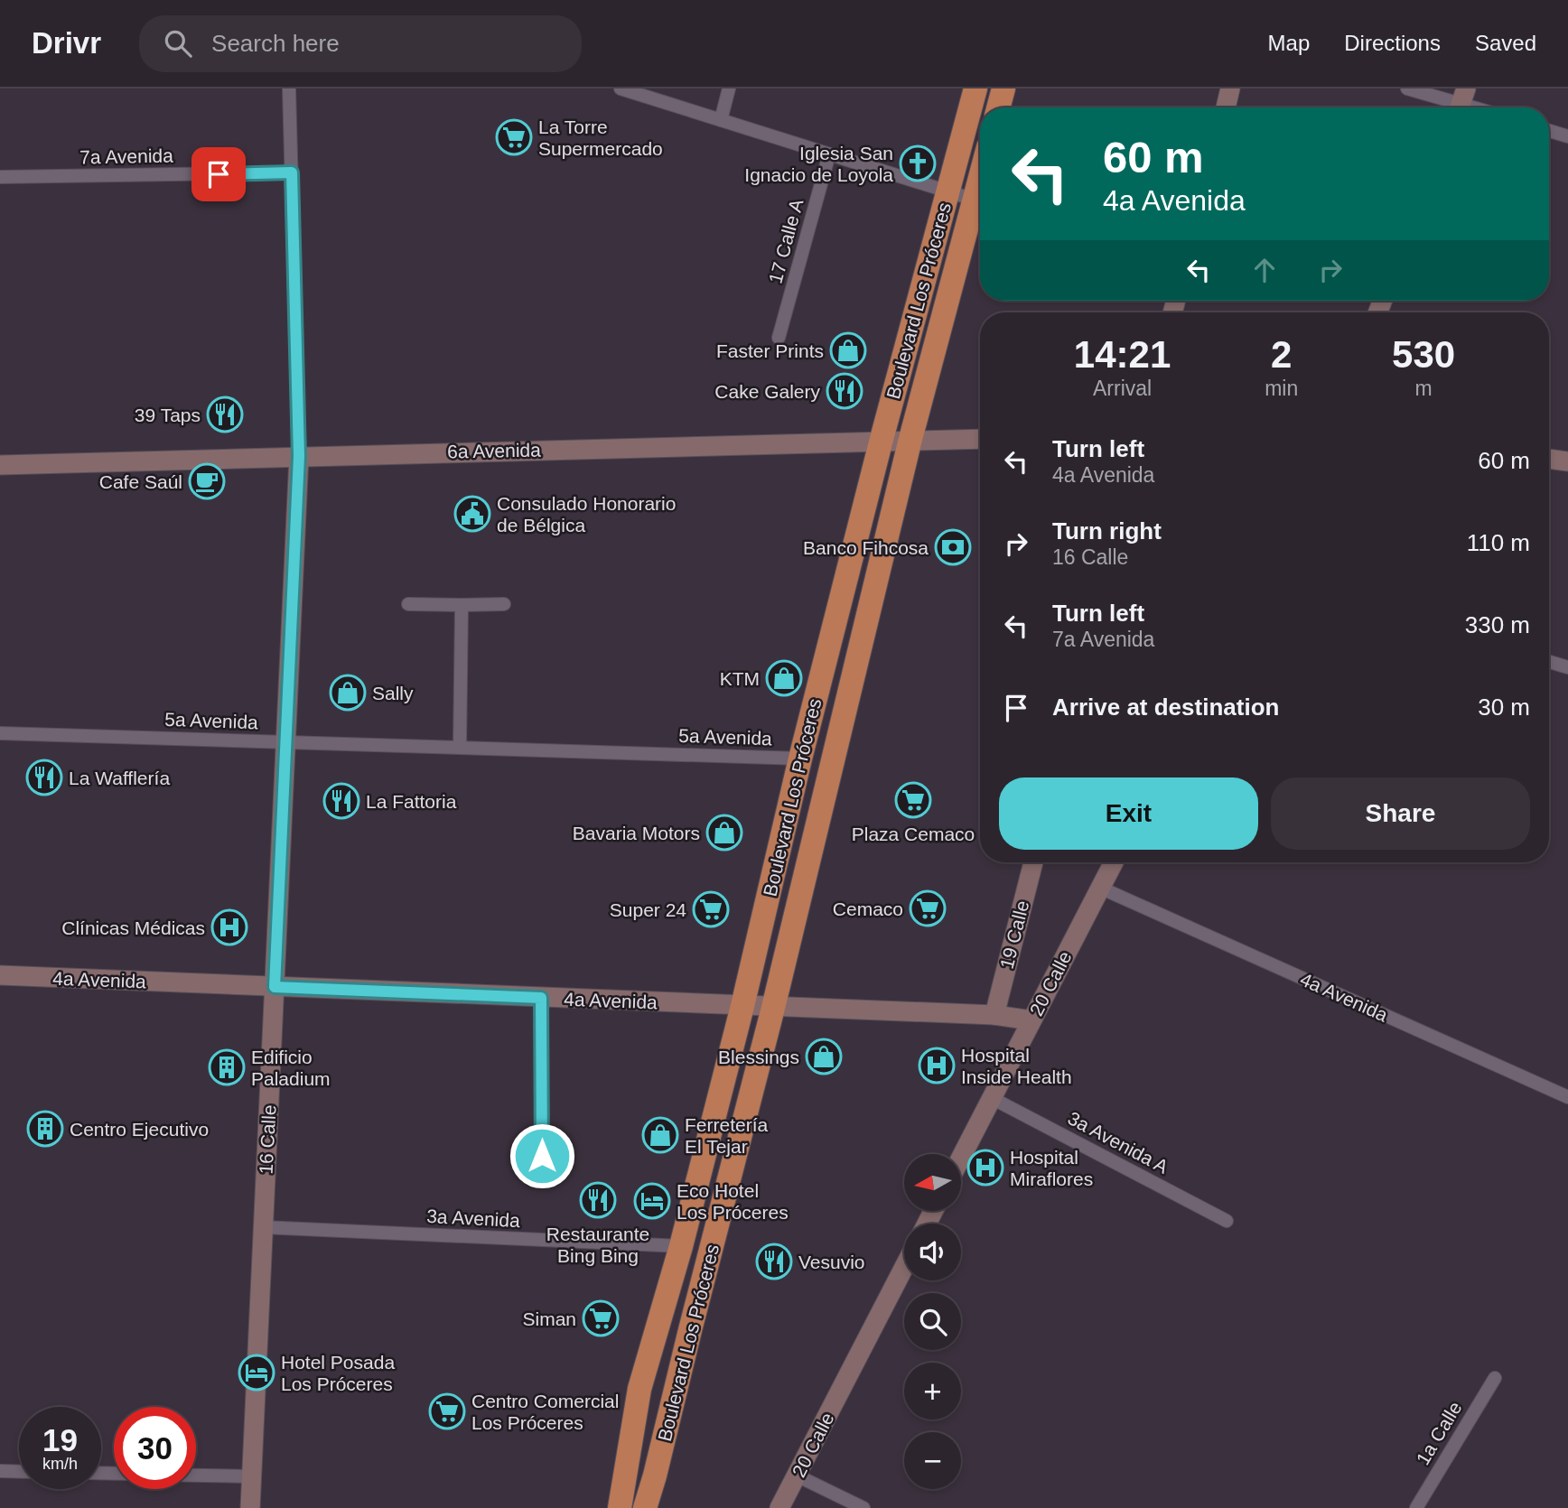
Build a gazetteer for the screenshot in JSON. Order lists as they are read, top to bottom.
{
  "streets": {
    "highway": ["Boulevard Los Próceres"],
    "street": [
      "7a Avenida",
      "17 Calle A",
      "6a Avenida",
      "5a Avenida",
      "19 Calle",
      "4a Avenida",
      "20 Calle",
      "16 Calle",
      "3a Avenida A",
      "3a Avenida",
      "1a Calle"
    ]
  },
  "crossings": [
    ["7a Avenida", "16 Calle"],
    ["Boulevard Los Próceres", "6a Avenida"],
    ["Boulevard Los Próceres", "5a Avenida"],
    ["Boulevard Los Próceres", "4a Avenida"],
    ["Boulevard Los Próceres", "3a Avenida"],
    ["6a Avenida", "16 Calle"],
    ["5a Avenida", "16 Calle"],
    ["19 Calle", "4a Avenida"],
    ["4a Avenida", "20 Calle"],
    ["4a Avenida", "16 Calle"],
    ["20 Calle", "3a Avenida A"],
    ["16 Calle", "3a Avenida"]
  ],
  "places": {
    "supermarket": [
      "La Torre Supermercado",
      "Plaza Cemaco",
      "Cemaco",
      "Super 24",
      "Siman",
      "Centro Comercial Los Próceres"
    ],
    "church": ["Iglesia San Ignacio de Loyola"],
    "shop": [
      "Faster Prints",
      "KTM",
      "Sally",
      "Bavaria Motors",
      "Blessings",
      "Ferretería El Tejar"
    ],
    "restaurant": [
      "Cake Galery",
      "39 Taps",
      "La Wafflería",
      "La Fattoria",
      "Restaurante Bing Bing",
      "Vesuvio"
    ],
    "cafe": ["Cafe Saúl"],
    "public building": ["Consulado Honorario de Bélgica"],
    "bank": ["Banco Fihcosa"],
    "hospital": ["Clínicas Médicas", "Hospital Inside Health", "Hospital Miraflores"],
    "building": ["Edificio Paladium", "Centro Ejecutivo"],
    "hotel": ["Eco Hotel Los Próceres", "Hotel Posada Los Próceres"]
  },
  "north": "left",
  "page": {
    "header": "Drivr",
    "search": "Search here",
    "nav": ["Map", "Directions", "Saved"],
    "turn": ["60 m", "4a Avenida"],
    "eta": [
      "14:21",
      "Arrival",
      "2",
      "min",
      "530",
      "m"
    ],
    "list": [
      {
        "name": "Turn left",
        "note": "4a Avenida",
        "value": "60 m"
      },
      {
        "name": "Turn right",
        "note": "16 Calle",
        "value": "110 m"
      },
      {
        "name": "Turn left",
        "note": "7a Avenida",
        "value": "330 m"
      },
      {
        "name": "Arrive at destination",
        "value": "30 m"
      }
    ],
    "buttons": ["Exit", "Share"],
    "map_buttons": ["+", "−"],
    "speed": "19 km/h",
    "limit": "30"
  }
}
